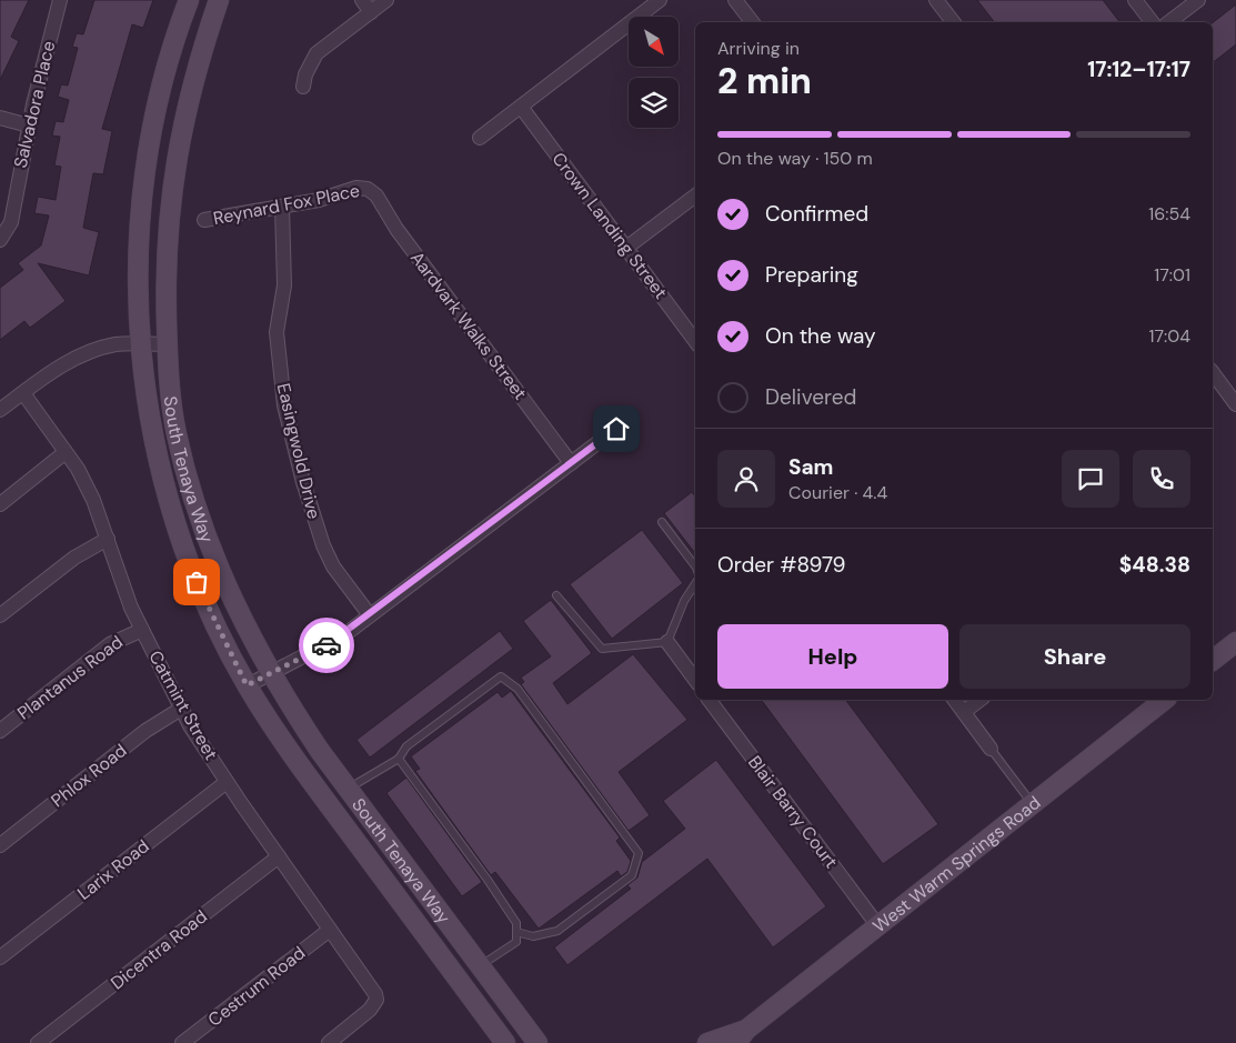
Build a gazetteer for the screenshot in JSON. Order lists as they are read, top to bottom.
{
  "streets": {
    "street": [
      "Salvadora Place",
      "Reynard Fox Place",
      "Crown Landing Street",
      "Aardvark Walks Street",
      "Easingwold Drive",
      "South Tenaya Way",
      "Plantanus Road",
      "Catmint Street",
      "Phlox Road",
      "Blair Barry Court",
      "West Warm Springs Road",
      "Larix Road",
      "Dicentra Road",
      "Cestrum Road"
    ]
  },
  "crossings": [
    ["Reynard Fox Place", "Aardvark Walks Street"],
    ["Reynard Fox Place", "Easingwold Drive"],
    ["Plantanus Road", "Catmint Street"],
    ["Catmint Street", "Phlox Road"],
    ["Catmint Street", "Larix Road"],
    ["Catmint Street", "Dicentra Road"],
    ["Catmint Street", "Cestrum Road"],
    ["Blair Barry Court", "West Warm Springs Road"]
  ],
  "north": "bottom right",
  "page": {
    "heading": ["2 min", "Arriving in", "17:12–17:17"],
    "panel": [
      "Sam",
      "Courier · 4.4",
      "Order #8979",
      "$48.38"
    ],
    "bar": "On the way · 150 m",
    "list": [
      ["Confirmed", "16:54"],
      ["Preparing", "17:01"],
      ["On the way", "17:04"],
      "Delivered"
    ],
    "buttons": ["Help", "Share"]
  }
}
